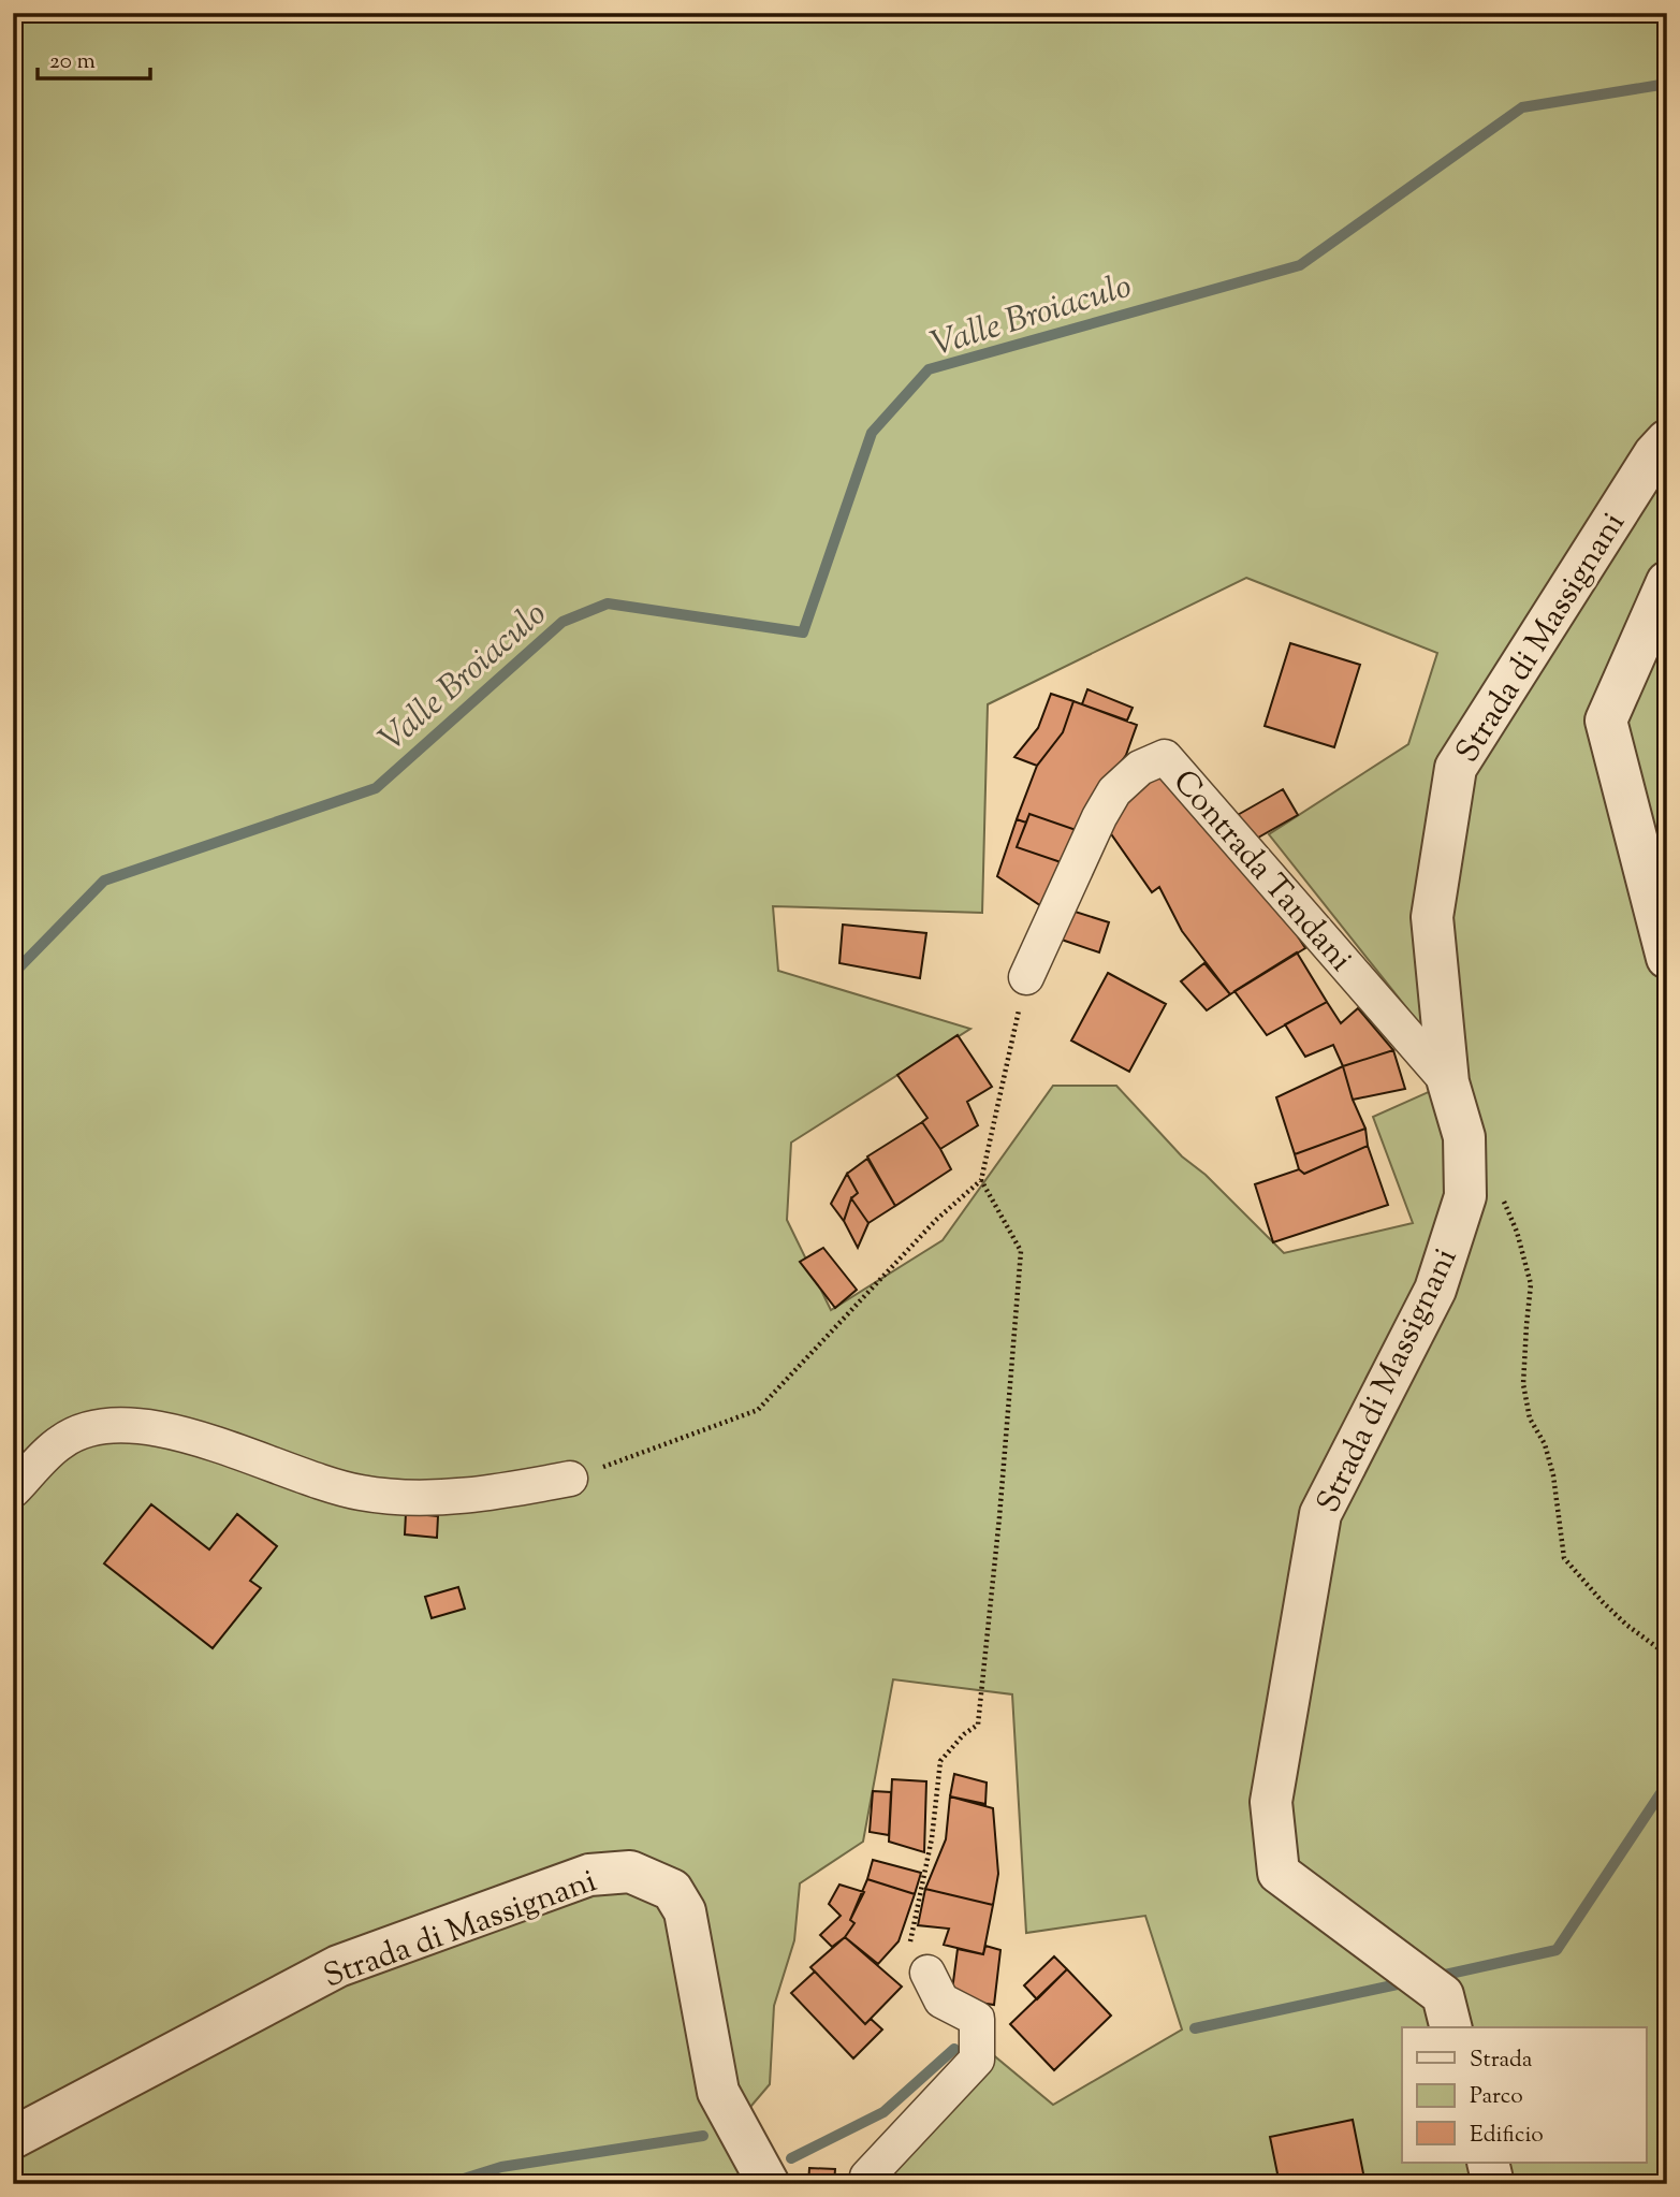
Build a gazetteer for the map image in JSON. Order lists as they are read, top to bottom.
{
  "streets": {
    "street": ["Strada di Massignani", "Contrada Tandani"]
  },
  "crossings": [
    ["Strada di Massignani", "Contrada Tandani"]
  ],
  "water": ["Valle Broiaculo"],
  "legend": ["Strada", "Parco", "Edificio"],
  "scale_bar": "20 m"
}
